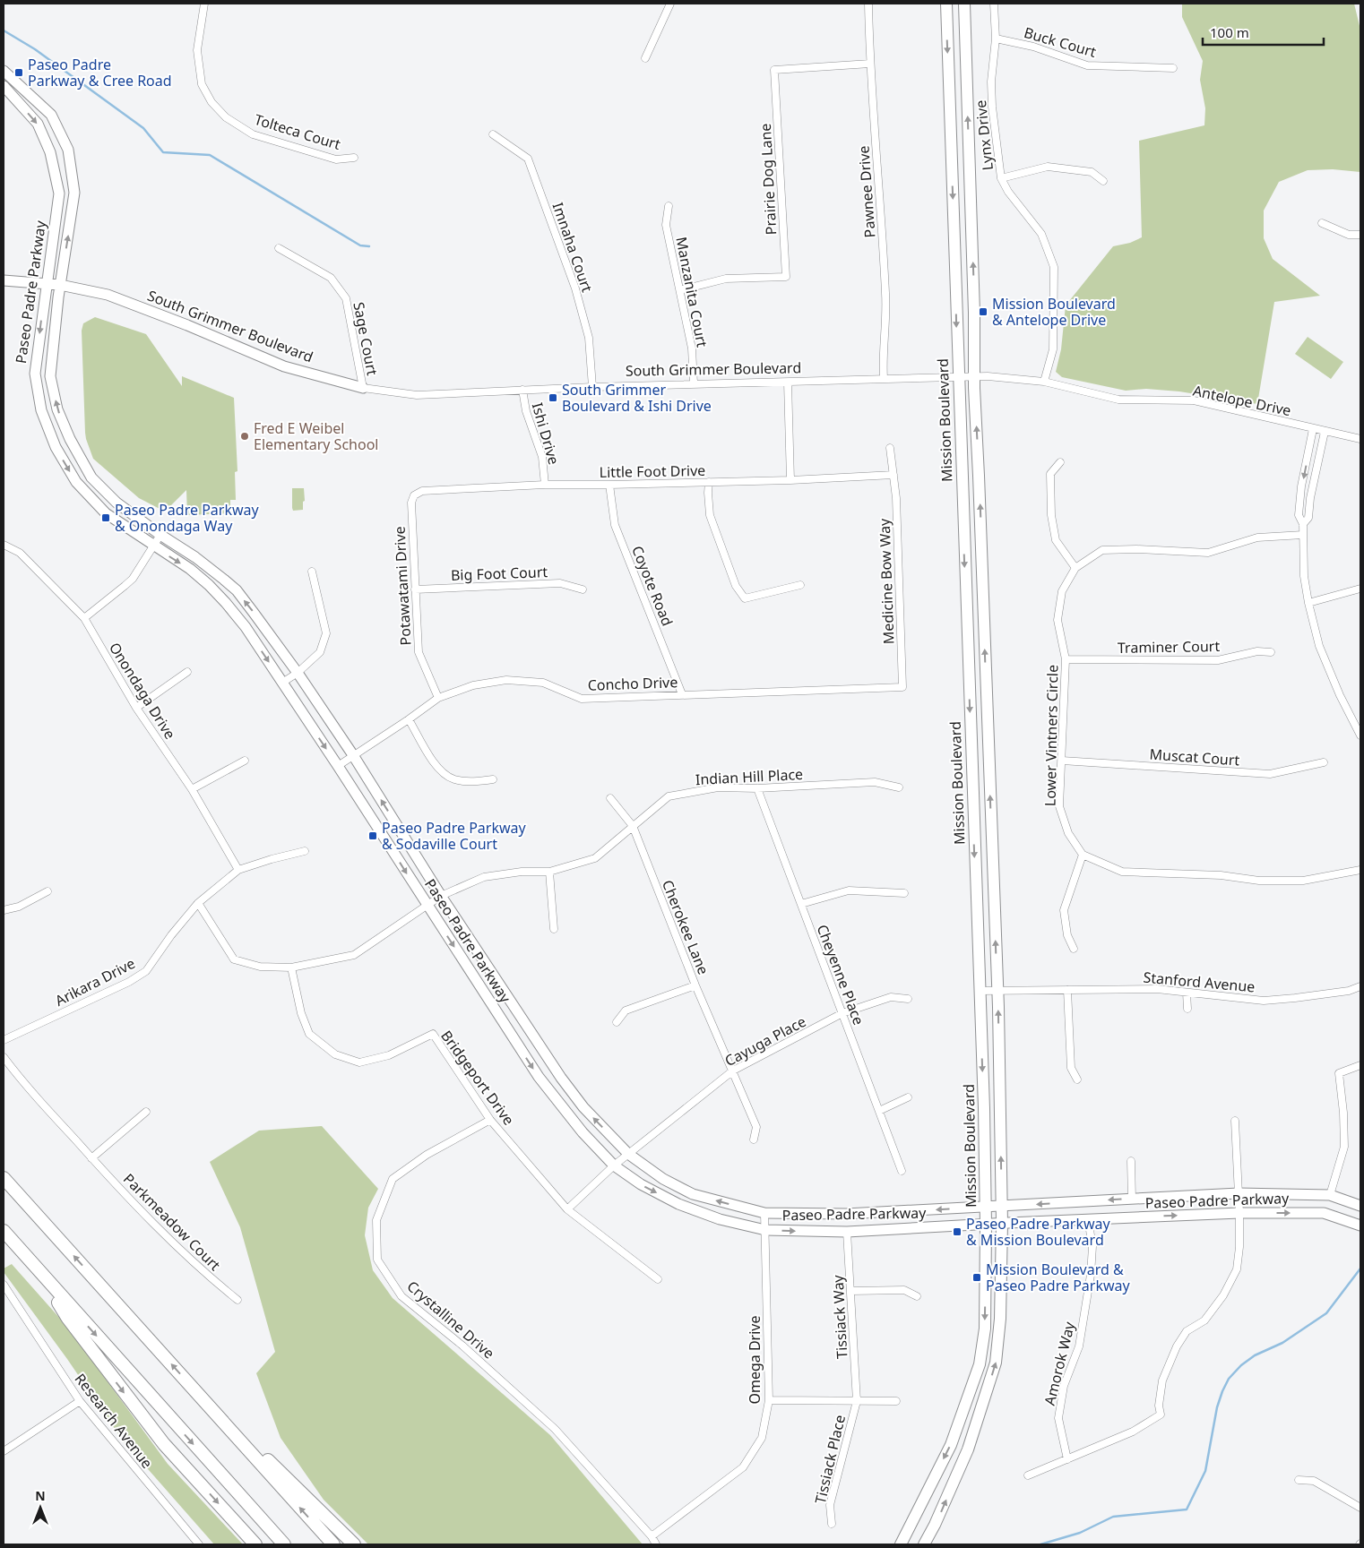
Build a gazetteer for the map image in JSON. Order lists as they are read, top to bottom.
{
  "streets": {
    "main road": ["Paseo Padre Parkway", "South Grimmer Boulevard", "Mission Boulevard"],
    "street": [
      "Buck Court",
      "Tolteca Court",
      "Lynx Drive",
      "Prairie Dog Lane",
      "Pawnee Drive",
      "Imnaha Court",
      "Manzanita Court",
      "Sage Court",
      "Antelope Drive",
      "Ishi Drive",
      "Little Foot Drive",
      "Big Foot Court",
      "Medicine Bow Way",
      "Potawatami Drive",
      "Coyote Road",
      "Traminer Court",
      "Concho Drive",
      "Onondaga Drive",
      "Lower Vintners Circle",
      "Muscat Court",
      "Indian Hill Place",
      "Cherokee Lane",
      "Cheyenne Place",
      "Arikara Drive",
      "Stanford Avenue",
      "Cayuga Place",
      "Bridgeport Drive",
      "Parkmeadow Court",
      "Tissiack Way",
      "Crystalline Drive",
      "Omega Drive",
      "Amorok Way",
      "Research Avenue",
      "Tissiack Place"
    ]
  },
  "crossings": [
    ["Buck Court", "Lynx Drive"],
    ["Lynx Drive", "Antelope Drive"],
    ["Prairie Dog Lane", "Pawnee Drive"],
    ["Prairie Dog Lane", "Manzanita Court"],
    ["Pawnee Drive", "South Grimmer Boulevard"],
    ["Imnaha Court", "South Grimmer Boulevard"],
    ["Paseo Padre Parkway", "South Grimmer Boulevard"],
    ["Paseo Padre Parkway", "Mission Boulevard"],
    ["Paseo Padre Parkway", "Concho Drive"],
    ["Paseo Padre Parkway", "Indian Hill Place"],
    ["Paseo Padre Parkway", "Cayuga Place"],
    ["Paseo Padre Parkway", "Tissiack Way"],
    ["Paseo Padre Parkway", "Omega Drive"],
    ["Paseo Padre Parkway", "Amorok Way"],
    ["Manzanita Court", "South Grimmer Boulevard"],
    ["South Grimmer Boulevard", "Sage Court"],
    ["South Grimmer Boulevard", "Antelope Drive"],
    ["South Grimmer Boulevard", "Mission Boulevard"],
    ["South Grimmer Boulevard", "Ishi Drive"],
    ["Antelope Drive", "Mission Boulevard"],
    ["Mission Boulevard", "Stanford Avenue"],
    ["Ishi Drive", "Little Foot Drive"],
    ["Little Foot Drive", "Medicine Bow Way"],
    ["Little Foot Drive", "Potawatami Drive"],
    ["Little Foot Drive", "Coyote Road"],
    ["Big Foot Court", "Potawatami Drive"],
    ["Medicine Bow Way", "Concho Drive"],
    ["Potawatami Drive", "Concho Drive"],
    ["Coyote Road", "Concho Drive"],
    ["Traminer Court", "Lower Vintners Circle"],
    ["Onondaga Drive", "Arikara Drive"],
    ["Lower Vintners Circle", "Muscat Court"],
    ["Indian Hill Place", "Cherokee Lane"],
    ["Indian Hill Place", "Cheyenne Place"],
    ["Indian Hill Place", "Arikara Drive"],
    ["Indian Hill Place", "Bridgeport Drive"],
    ["Cherokee Lane", "Cayuga Place"],
    ["Cheyenne Place", "Cayuga Place"],
    ["Cayuga Place", "Bridgeport Drive"],
    ["Bridgeport Drive", "Crystalline Drive"],
    ["Tissiack Way", "Tissiack Place"],
    ["Crystalline Drive", "Omega Drive"]
  ],
  "places": {
    "transit": [
      "Paseo Padre Parkway & Cree Road",
      "Mission Boulevard & Antelope Drive",
      "South Grimmer Boulevard & Ishi Drive",
      "Paseo Padre Parkway & Onondaga Way",
      "Paseo Padre Parkway & Sodaville Court",
      "Paseo Padre Parkway & Mission Boulevard",
      "Mission Boulevard & Paseo Padre Parkway"
    ],
    "other": ["Fred E Weibel Elementary School"]
  },
  "scale_bar": "100 m",
  "north": "top"
}
